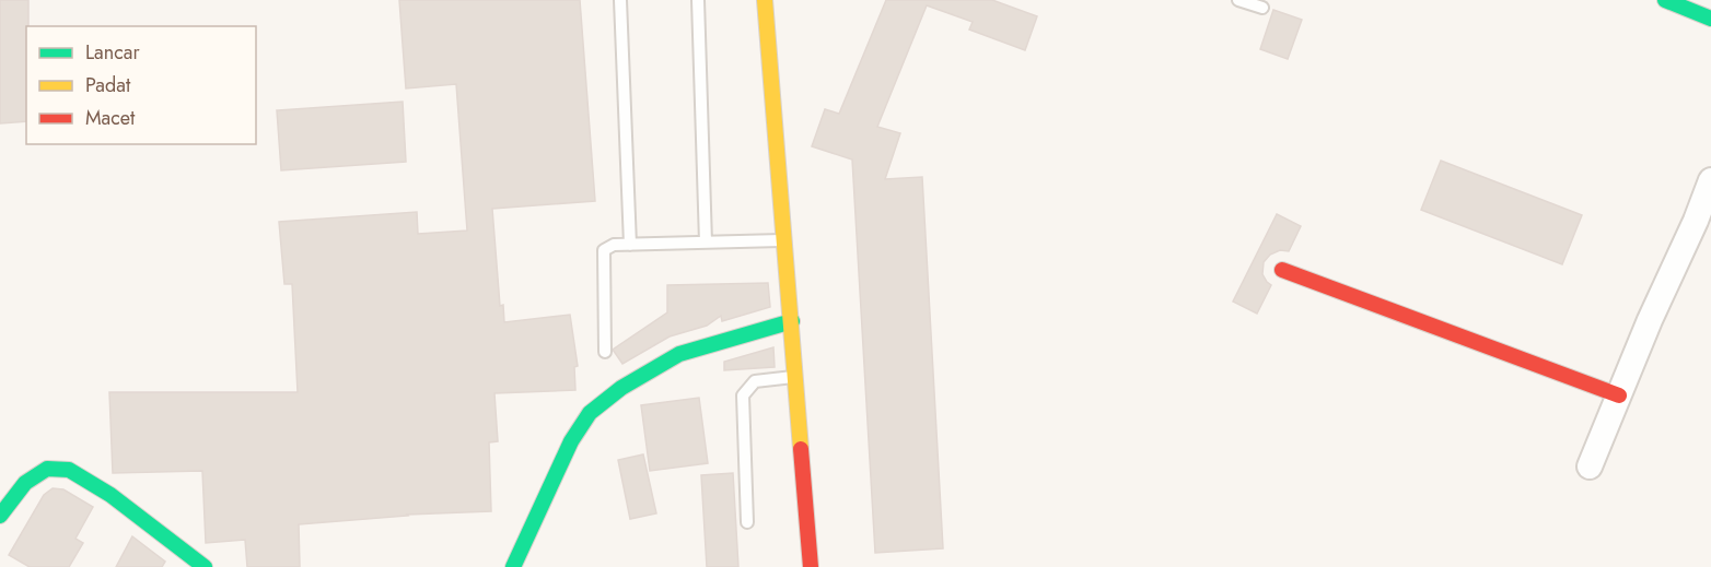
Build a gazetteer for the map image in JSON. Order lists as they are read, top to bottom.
{
  "legend": ["Lancar", "Padat", "Macet"]
}
